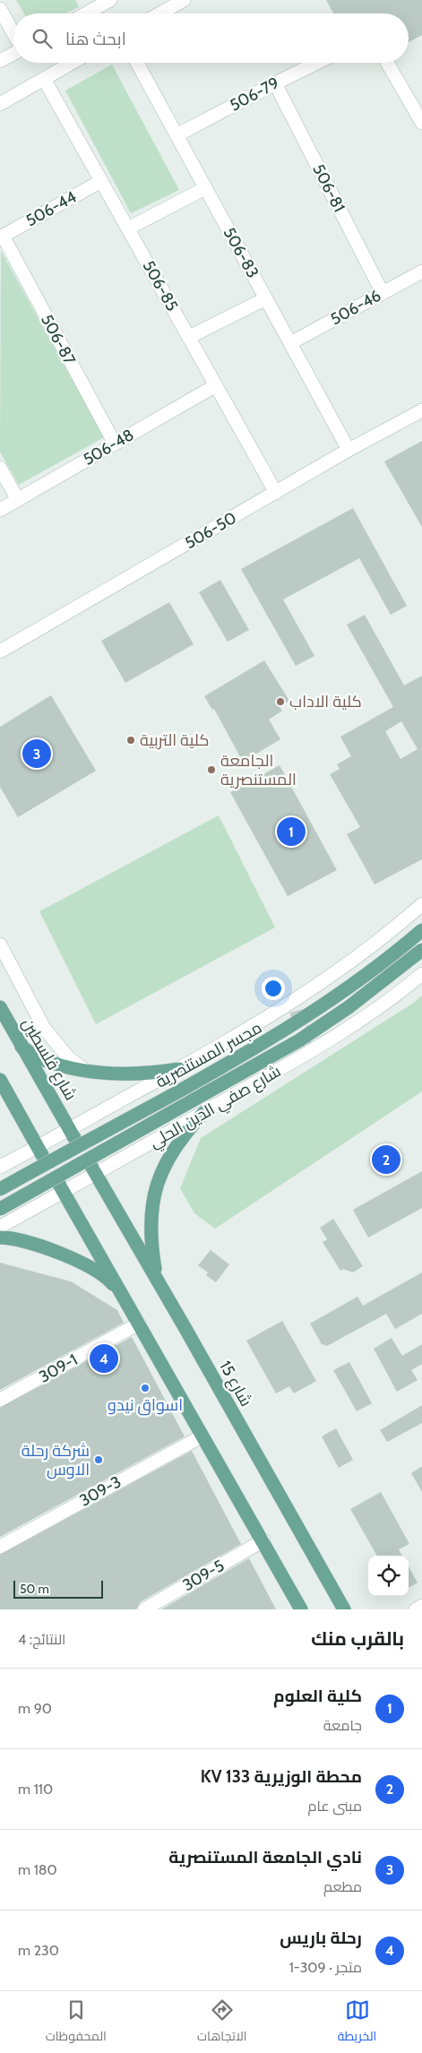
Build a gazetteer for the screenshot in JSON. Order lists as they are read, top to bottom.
{
  "streets": {
    "main road": ["مجسر المستنصرية", "شارع فلسطين", "شارع 15"],
    "street": [
      "506-79",
      "506-81",
      "506-44",
      "506-83",
      "506-85",
      "506-46",
      "506-87",
      "506-48",
      "506-50",
      "شارع صفي الدين الحلي",
      "309-1",
      "309-3",
      "309-5"
    ]
  },
  "crossings": [
    ["506-79", "506-81"],
    ["506-79", "506-83"],
    ["506-81", "506-46"],
    ["506-44", "506-85"],
    ["506-44", "506-87"],
    ["506-83", "506-46"],
    ["506-83", "506-50"],
    ["506-85", "506-48"],
    ["506-85", "506-50"],
    ["506-87", "506-48"],
    ["شارع صفي الدين الحلي", "شارع 15"]
  ],
  "places": [
    "كلية الاداب",
    "كلية التربية",
    "الجامعة المستنصرية",
    "اسواق نيدو",
    "شركة رحلة الاوس"
  ],
  "scale_bar": "50 m",
  "page": {
    "search": "ابحث هنا",
    "pins": [
      "3",
      "1",
      "2",
      "4"
    ],
    "scale": "50 m",
    "heading": ["بالقرب منك", "النتائج: 4"],
    "list": [
      {
        "mark": "1",
        "name": "كلية العلوم",
        "note": "جامعة",
        "value": "90 m"
      },
      {
        "mark": "2",
        "name": "محطة الوزيرية 133 KV",
        "note": "مبنى عام",
        "value": "110 m"
      },
      {
        "mark": "3",
        "name": "نادي الجامعة المستنصرية",
        "note": "مطعم",
        "value": "180 m"
      },
      {
        "mark": "4",
        "name": "رحلة باريس",
        "note": "متجر · 309-1",
        "value": "230 m"
      }
    ],
    "nav": ["الخريطة", "الاتجاهات", "المحفوظات"]
  }
}
